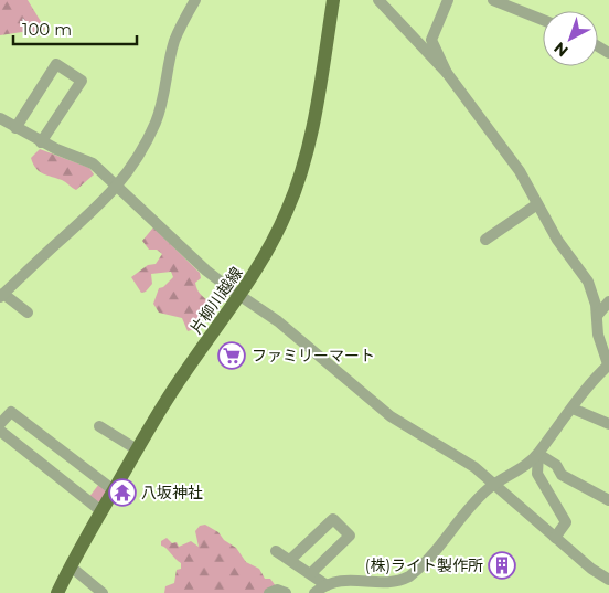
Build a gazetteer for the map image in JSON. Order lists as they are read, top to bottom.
{
  "streets": {
    "main road": ["片柳川越線"]
  },
  "places": {
    "supermarket": ["ファミリーマート"],
    "temple": ["八坂神社"],
    "building": ["(株)ライト製作所"]
  },
  "scale_bar": "100 m",
  "north": "bottom left"
}
